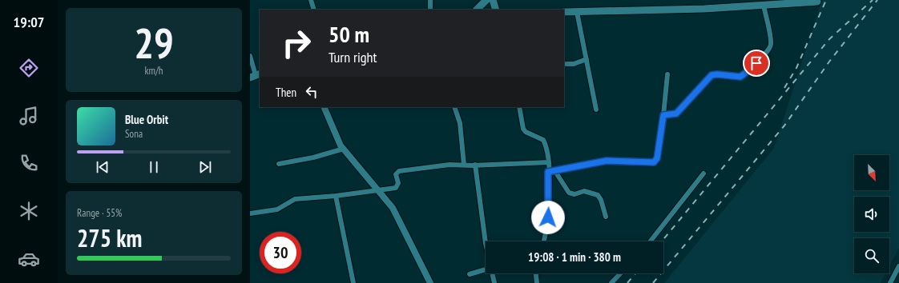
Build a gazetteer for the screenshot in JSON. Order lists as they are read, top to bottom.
{
  "north": "bottom right",
  "page": {
    "tabs": "19:07",
    "tile": [
      ["29", "km/h"],
      ["Range · 55%", "275 km"]
    ],
    "turn": ["50 m", "Turn right"],
    "then": "Then",
    "song": ["Blue Orbit", "Sona"],
    "limit": "30",
    "trip": "19:08 · 1 min · 380 m"
  }
}
